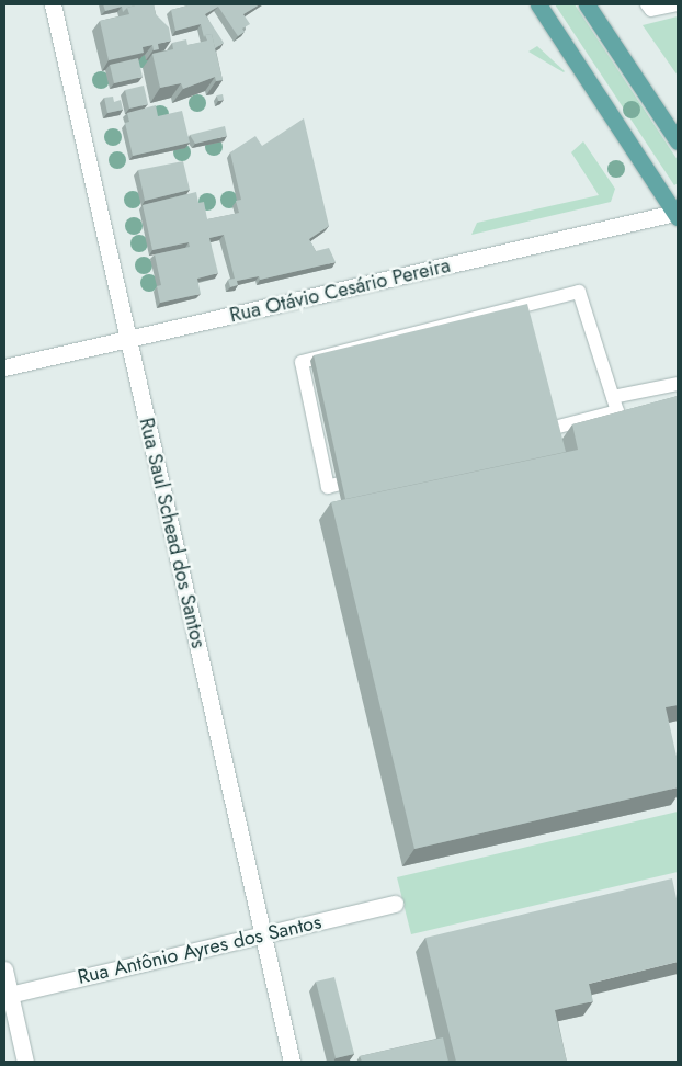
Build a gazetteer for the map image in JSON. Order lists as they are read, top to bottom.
{
  "streets": {
    "street": ["Rua Otávio Cesário Pereira", "Rua Saul Schead dos Santos", "Rua Antônio Ayres dos Santos"]
  },
  "crossings": [
    ["Rua Otávio Cesário Pereira", "Rua Saul Schead dos Santos"],
    ["Rua Saul Schead dos Santos", "Rua Antônio Ayres dos Santos"]
  ]
}
